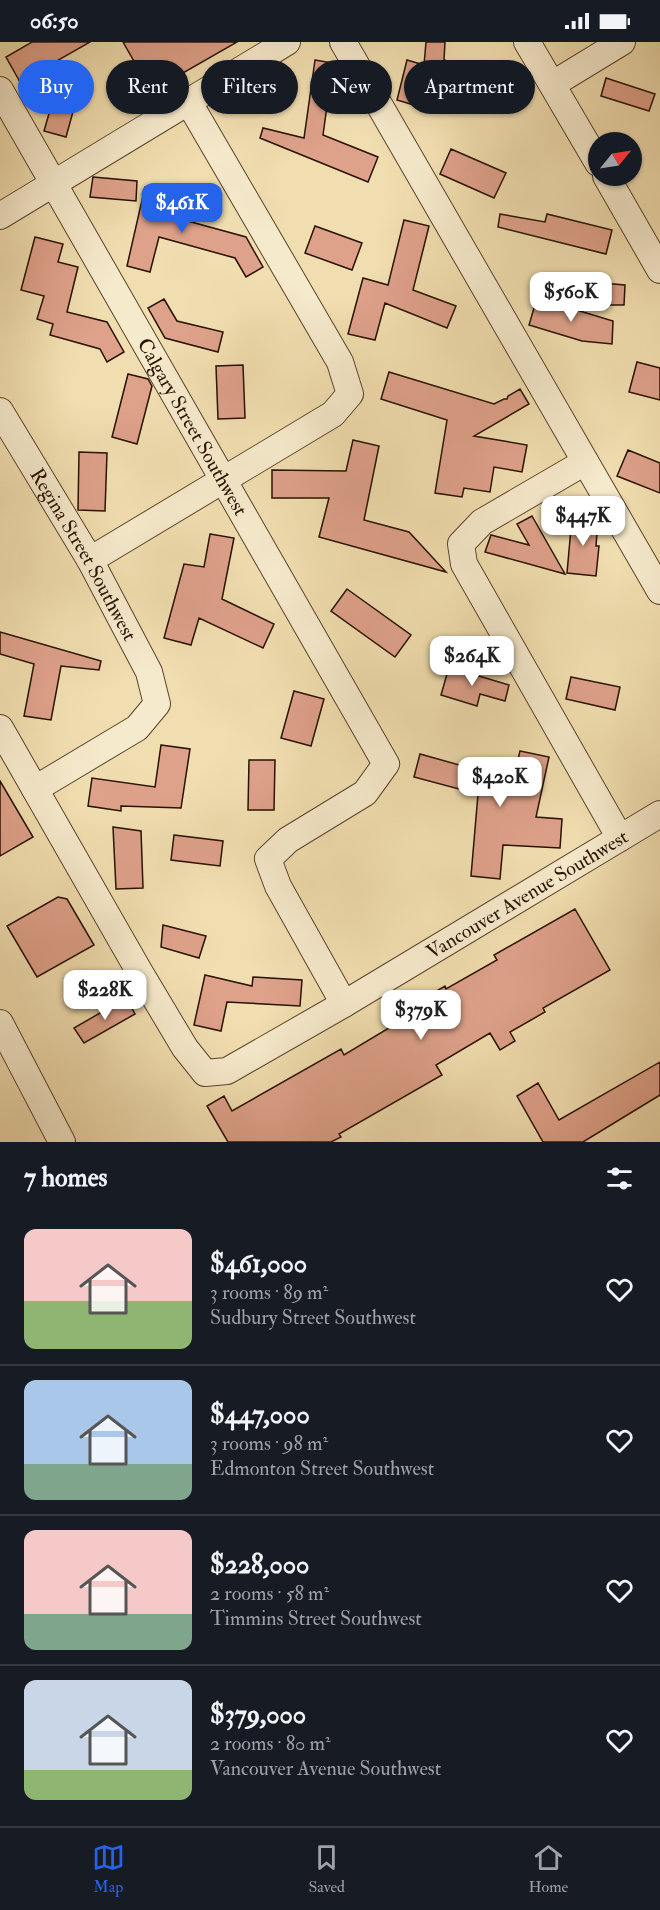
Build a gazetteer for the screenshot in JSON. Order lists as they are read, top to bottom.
{
  "streets": {
    "street": ["Calgary Street Southwest", "Regina Street Southwest", "Vancouver Avenue Southwest"]
  },
  "crossings": [
    ["Calgary Street Southwest", "Vancouver Avenue Southwest"],
    ["Regina Street Southwest", "Vancouver Avenue Southwest"]
  ],
  "north": "top right",
  "page": {
    "status": "06:50",
    "chip": [
      "Buy",
      "Rent",
      "Filters",
      "New",
      "Apartment"
    ],
    "price": [
      "$461K",
      "$560K",
      "$447K",
      "$264K",
      "$420K",
      "$228K",
      "$379K"
    ],
    "heading": "7 homes",
    "list": [
      {
        "name": "$461,000",
        "note": "3 rooms · 89 m² · Sudbury Street Southwest"
      },
      {
        "name": "$447,000",
        "note": "3 rooms · 98 m² · Edmonton Street Southwest"
      },
      {
        "name": "$228,000",
        "note": "2 rooms · 58 m² · Timmins Street Southwest"
      },
      {
        "name": "$379,000",
        "note": "2 rooms · 80 m² · Vancouver Avenue Southwest"
      }
    ],
    "tabs": ["Map", "Saved", "Home"]
  }
}
